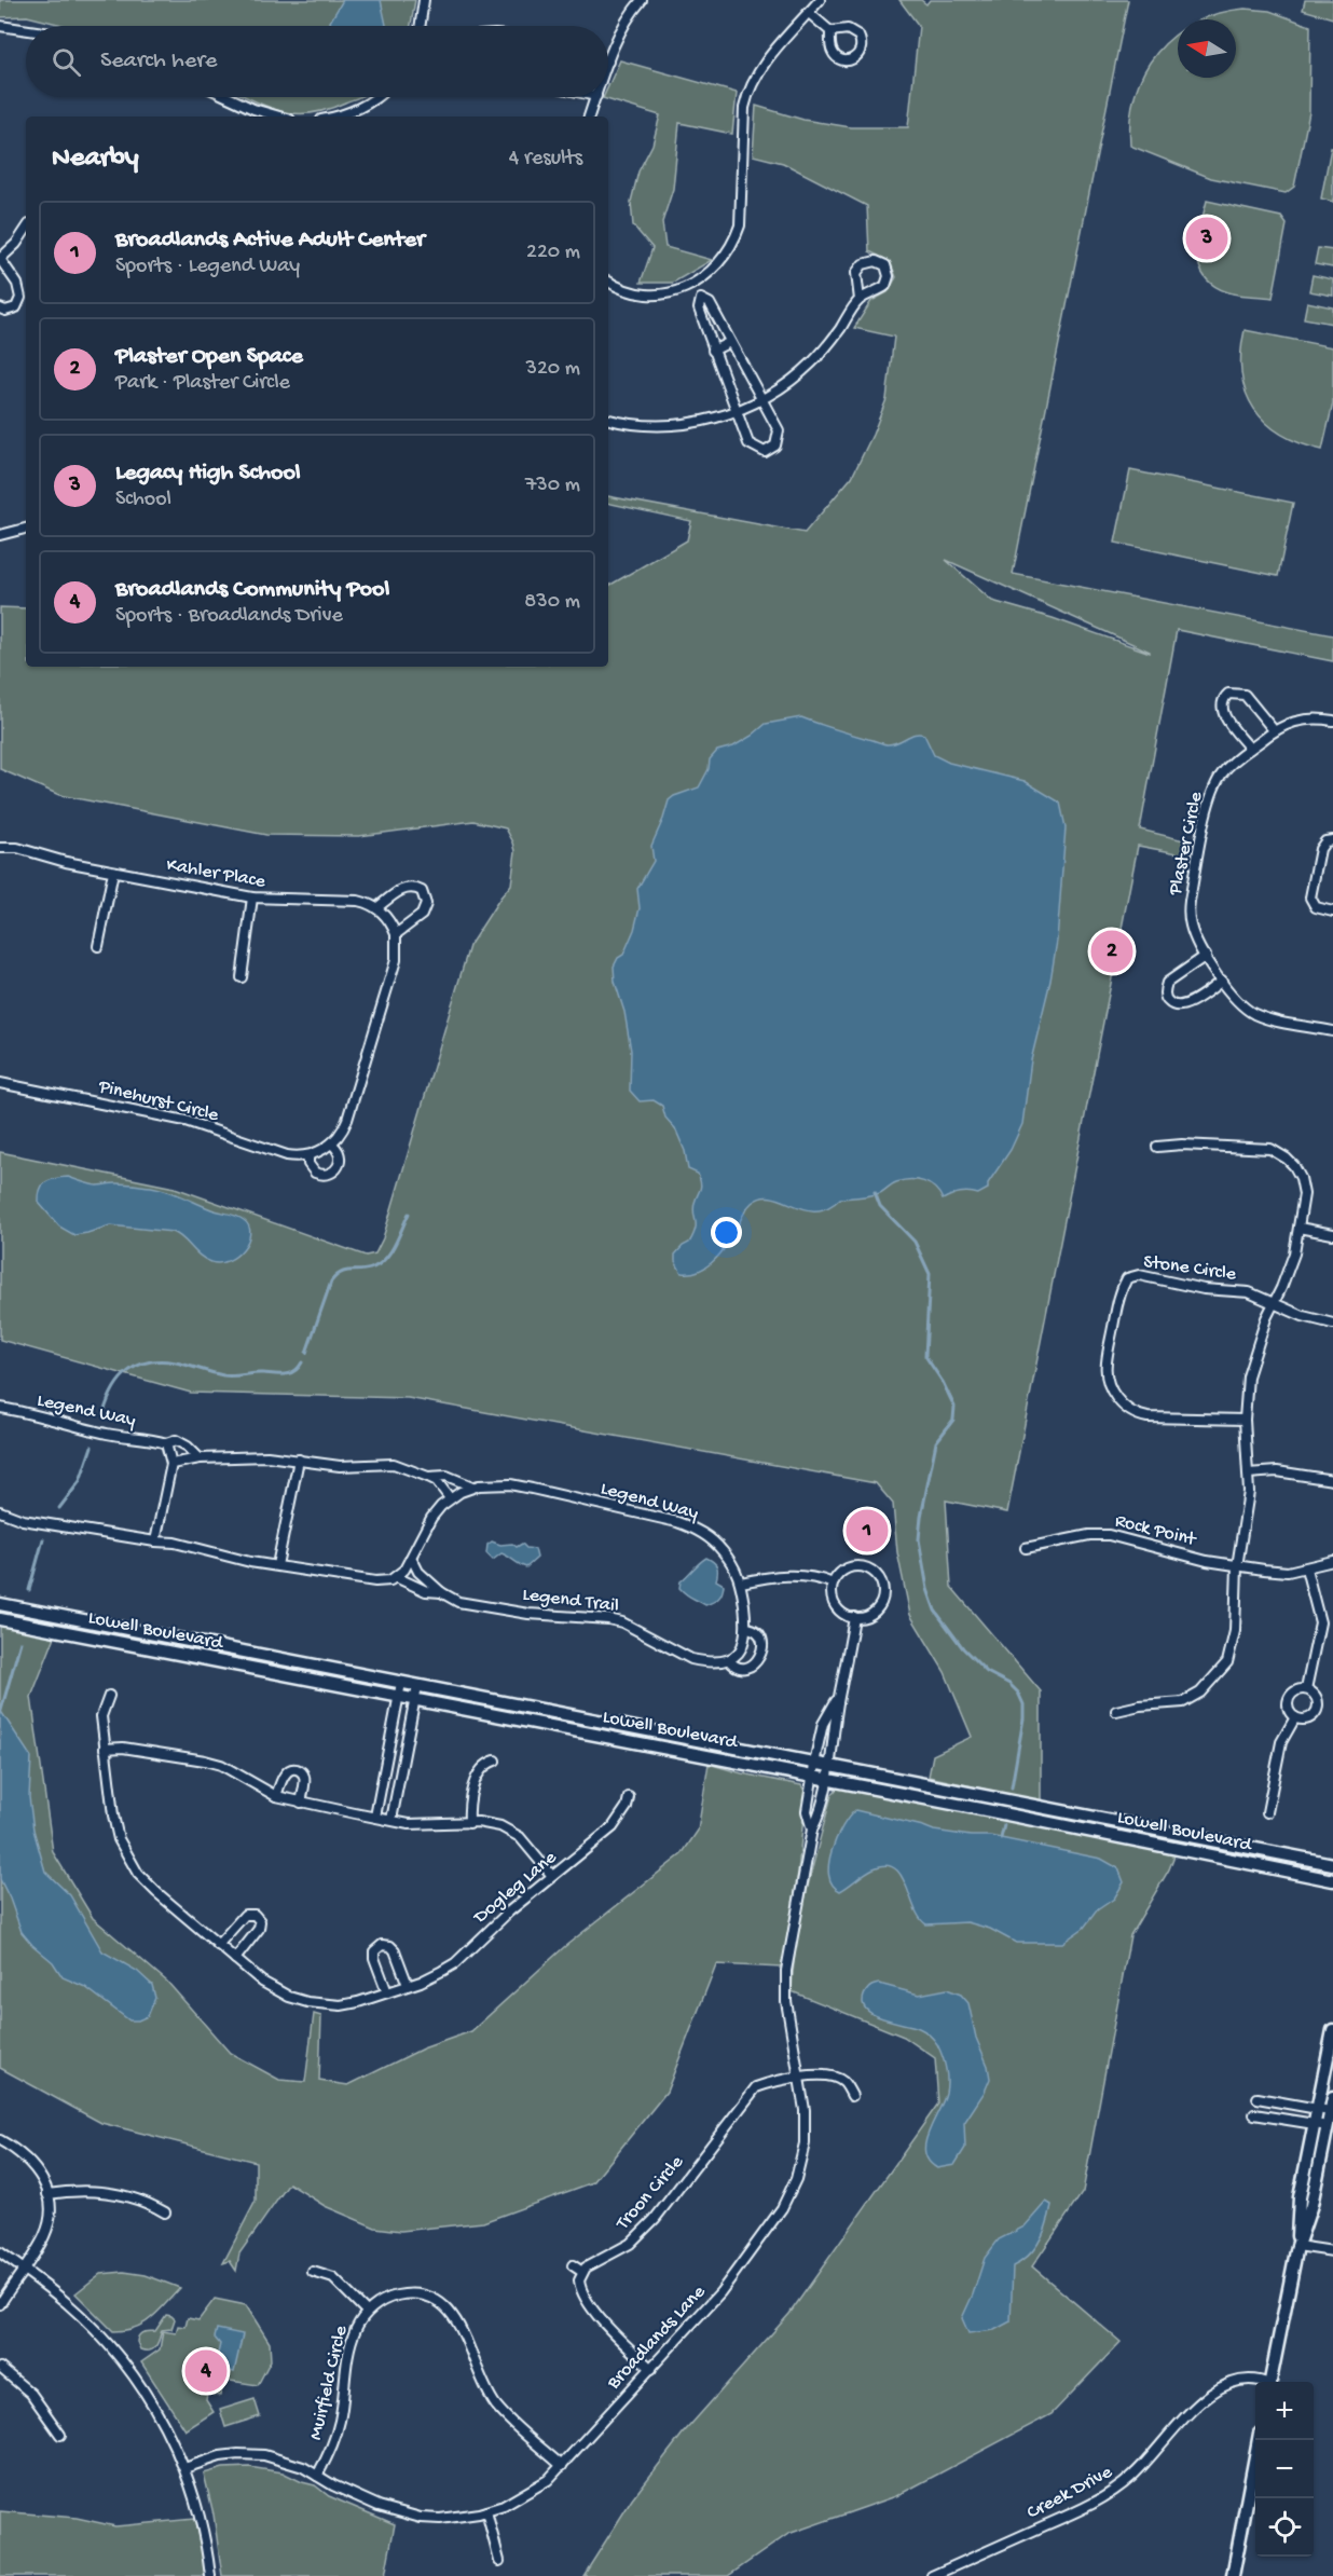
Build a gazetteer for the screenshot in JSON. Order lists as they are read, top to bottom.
{
  "streets": {
    "main road": ["Lowell Boulevard"],
    "street": [
      "Plaster Circle",
      "Kahler Place",
      "Pinehurst Circle",
      "Stone Circle",
      "Legend Way",
      "Rock Point",
      "Legend Trail",
      "Dogleg Lane",
      "Troon Circle",
      "Broadlands Lane",
      "Muirfield Circle",
      "Creek Drive"
    ]
  },
  "crossings": [
    ["Legend Way", "Legend Trail"],
    ["Lowell Boulevard", "Broadlands Lane"],
    ["Troon Circle", "Broadlands Lane"],
    ["Broadlands Lane", "Muirfield Circle"]
  ],
  "north": "left",
  "page": {
    "search": "Search here",
    "heading": ["Nearby", "4 results"],
    "list": [
      {
        "mark": "1",
        "name": "Broadlands Active Adult Center",
        "note": "Sports · Legend Way",
        "value": "220 m"
      },
      {
        "mark": "2",
        "name": "Plaster Open Space",
        "note": "Park · Plaster Circle",
        "value": "320 m"
      },
      {
        "mark": "3",
        "name": "Legacy High School",
        "note": "School",
        "value": "730 m"
      },
      {
        "mark": "4",
        "name": "Broadlands Community Pool",
        "note": "Sports · Broadlands Drive",
        "value": "830 m"
      }
    ],
    "pins": [
      "3",
      "2",
      "1",
      "4"
    ],
    "map_buttons": ["+", "−"]
  }
}
